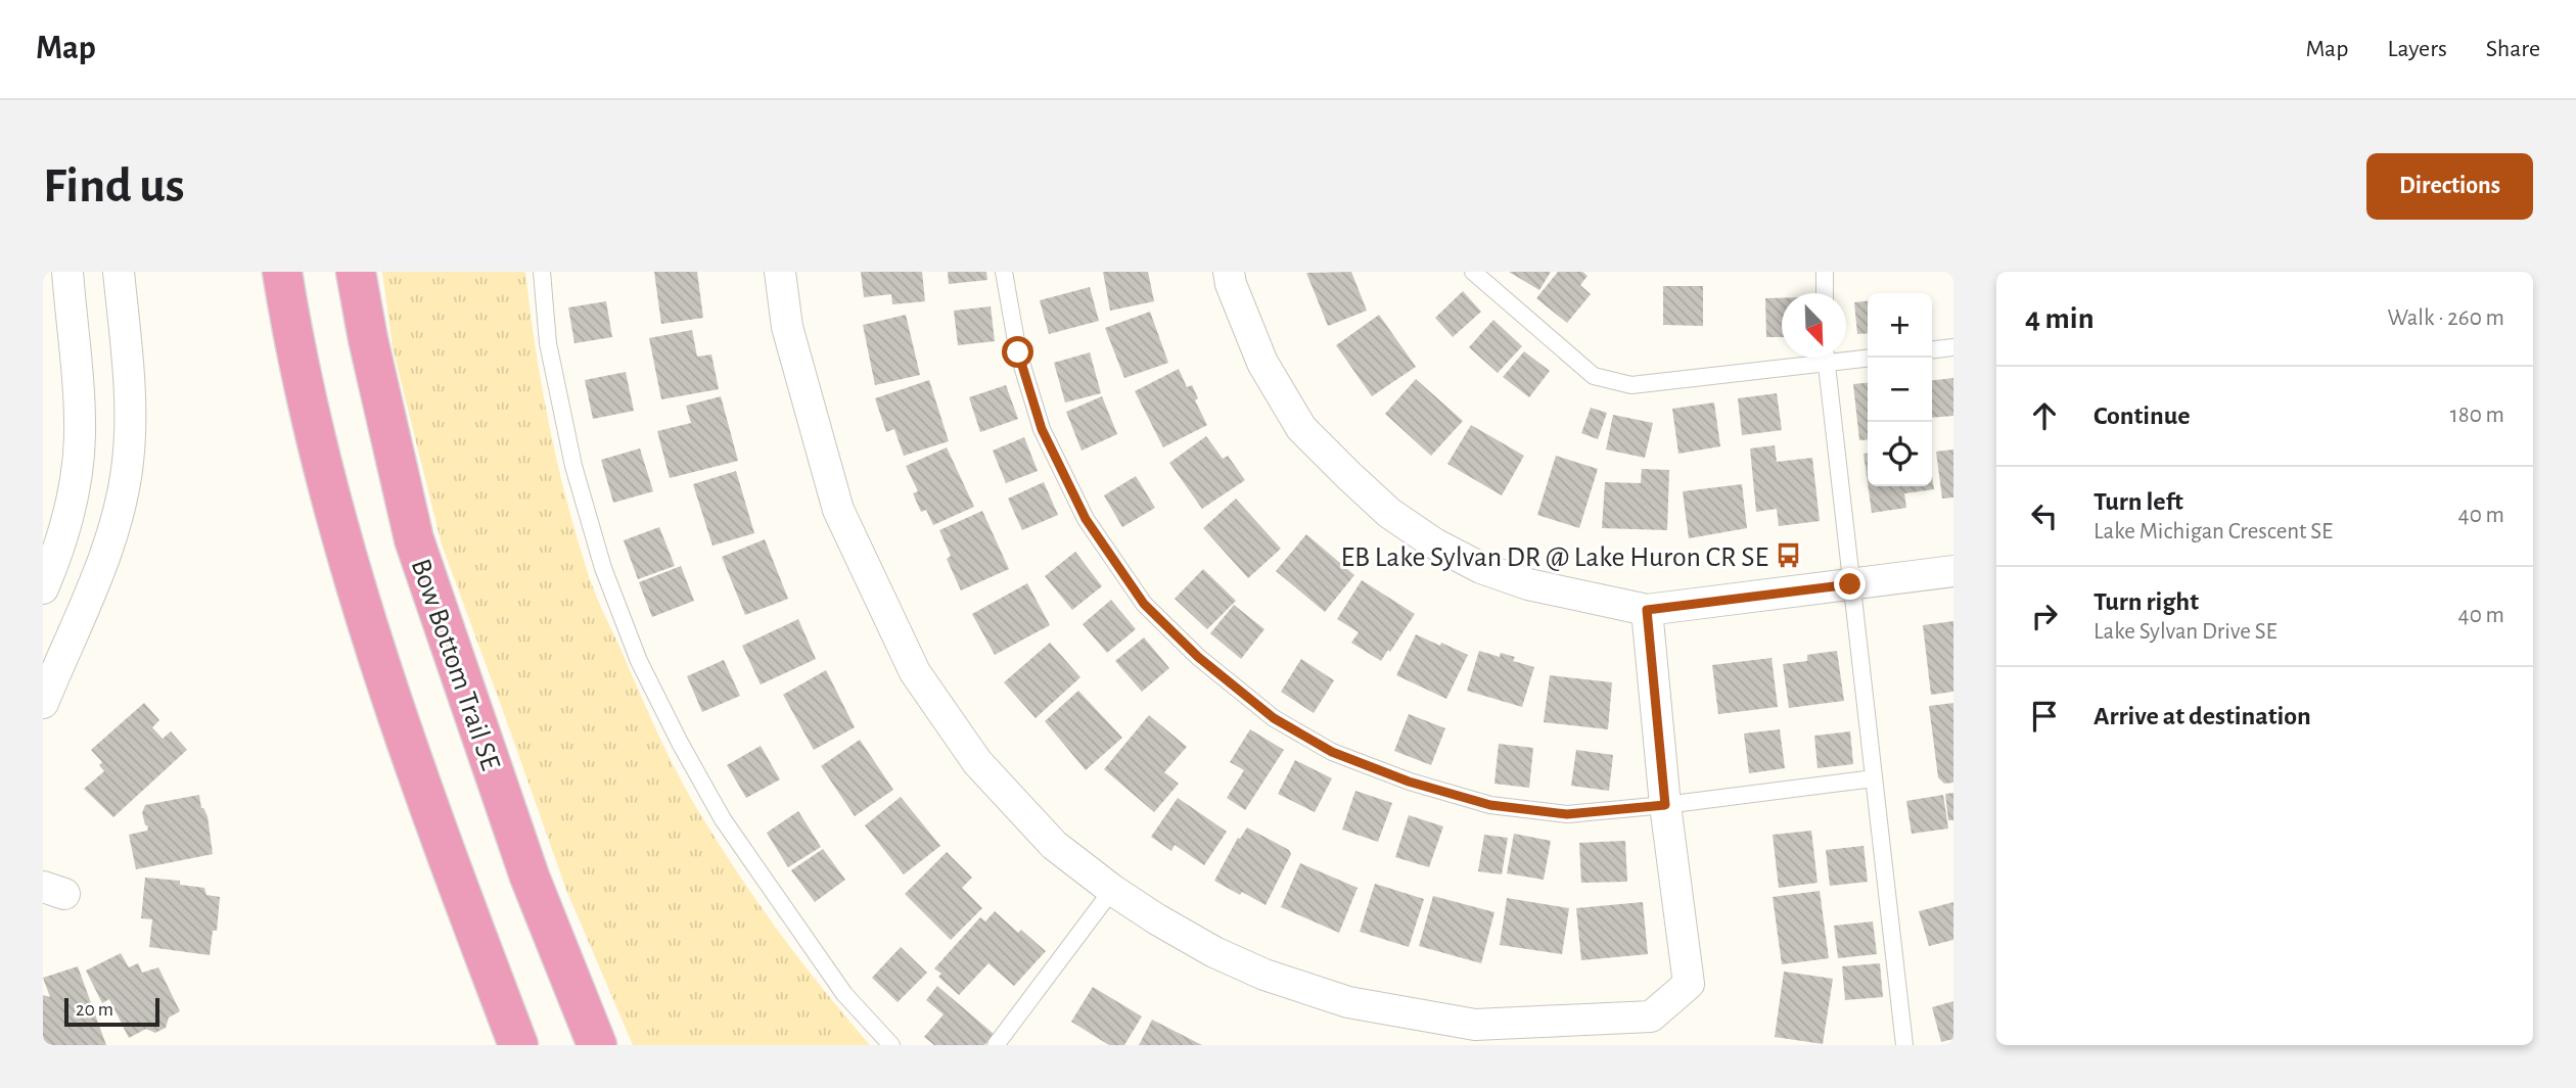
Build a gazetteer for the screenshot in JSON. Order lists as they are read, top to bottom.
{
  "streets": {
    "highway": ["Bow Bottom Trail SE"]
  },
  "places": {
    "bus stop": ["EB Lake Sylvan DR @ Lake Huron CR SE"]
  },
  "scale_bar": "20 m",
  "north": "bottom right",
  "page": {
    "header": "Map",
    "nav": ["Map", "Layers", "Share"],
    "buttons": "Directions",
    "title": "Find us",
    "heading": ["4 min", "Walk · 260 m"],
    "map_buttons": ["+", "−"],
    "list": [
      ["Continue", "180 m"],
      ["Turn left", "Lake Michigan Crescent SE", "40 m"],
      ["Turn right", "Lake Sylvan Drive SE", "40 m"],
      "Arrive at destination"
    ],
    "scale": "20 m"
  }
}
